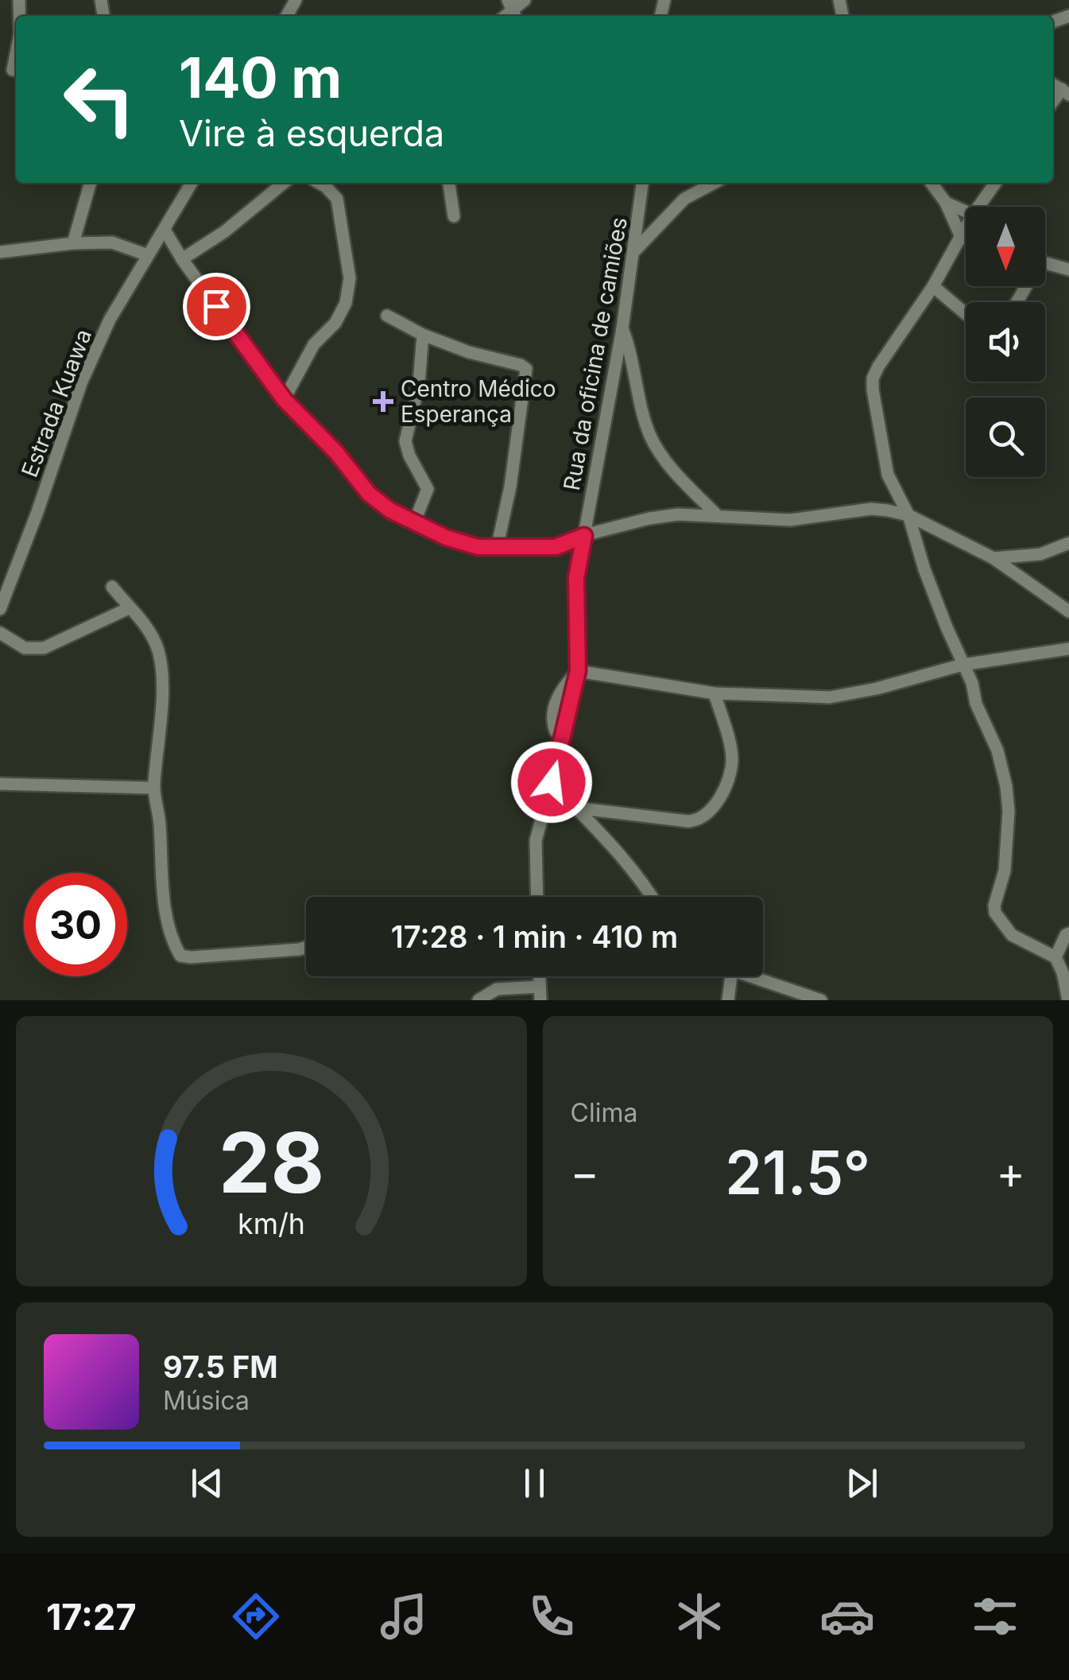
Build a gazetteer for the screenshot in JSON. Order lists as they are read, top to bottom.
{
  "streets": {
    "street": ["Rua da oficina de camiões", "Estrada Kuawa"]
  },
  "places": {
    "health": ["Centro Médico Esperança"]
  },
  "north": "bottom",
  "page": {
    "turn": ["140 m", "Vire à esquerda"],
    "limit": "30",
    "trip": "17:28 · 1 min · 410 m",
    "tile": "Clima",
    "heat": ["−", "21.5°", "+"],
    "song": ["97.5 FM", "Música"],
    "tabs": "17:27",
    "gauge": ["28", "km/h"]
  }
}
